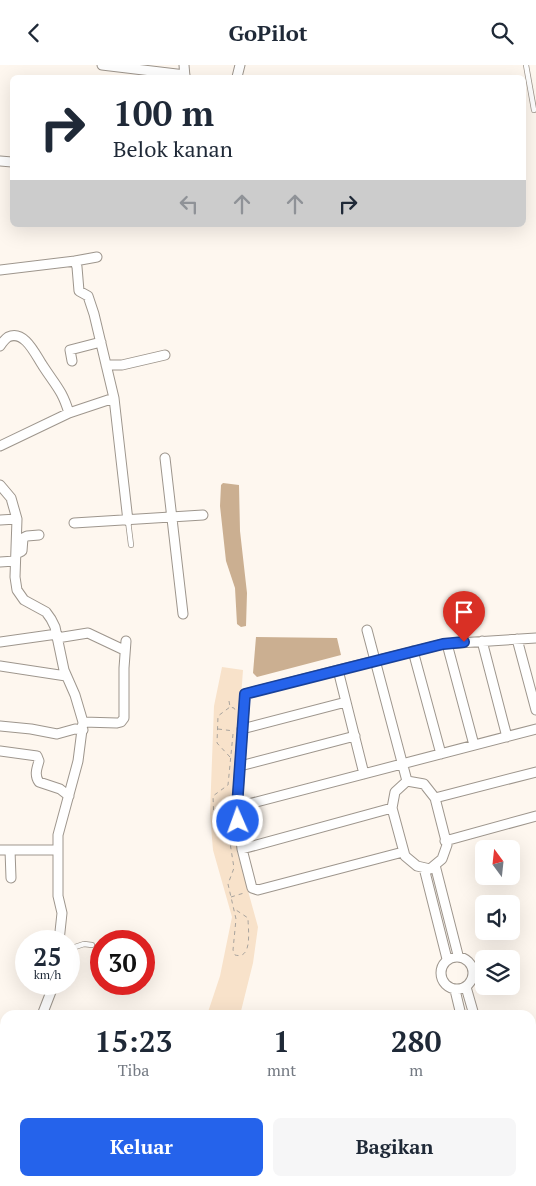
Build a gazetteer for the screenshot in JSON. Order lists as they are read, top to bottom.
{
  "north": "top",
  "page": {
    "header": "GoPilot",
    "turn": ["100 m", "Belok kanan"],
    "speed": "25 km/h",
    "limit": "30",
    "eta": [
      "15:23",
      "Tiba",
      "1",
      "mnt",
      "280",
      "m"
    ],
    "buttons": ["Keluar", "Bagikan"]
  }
}
